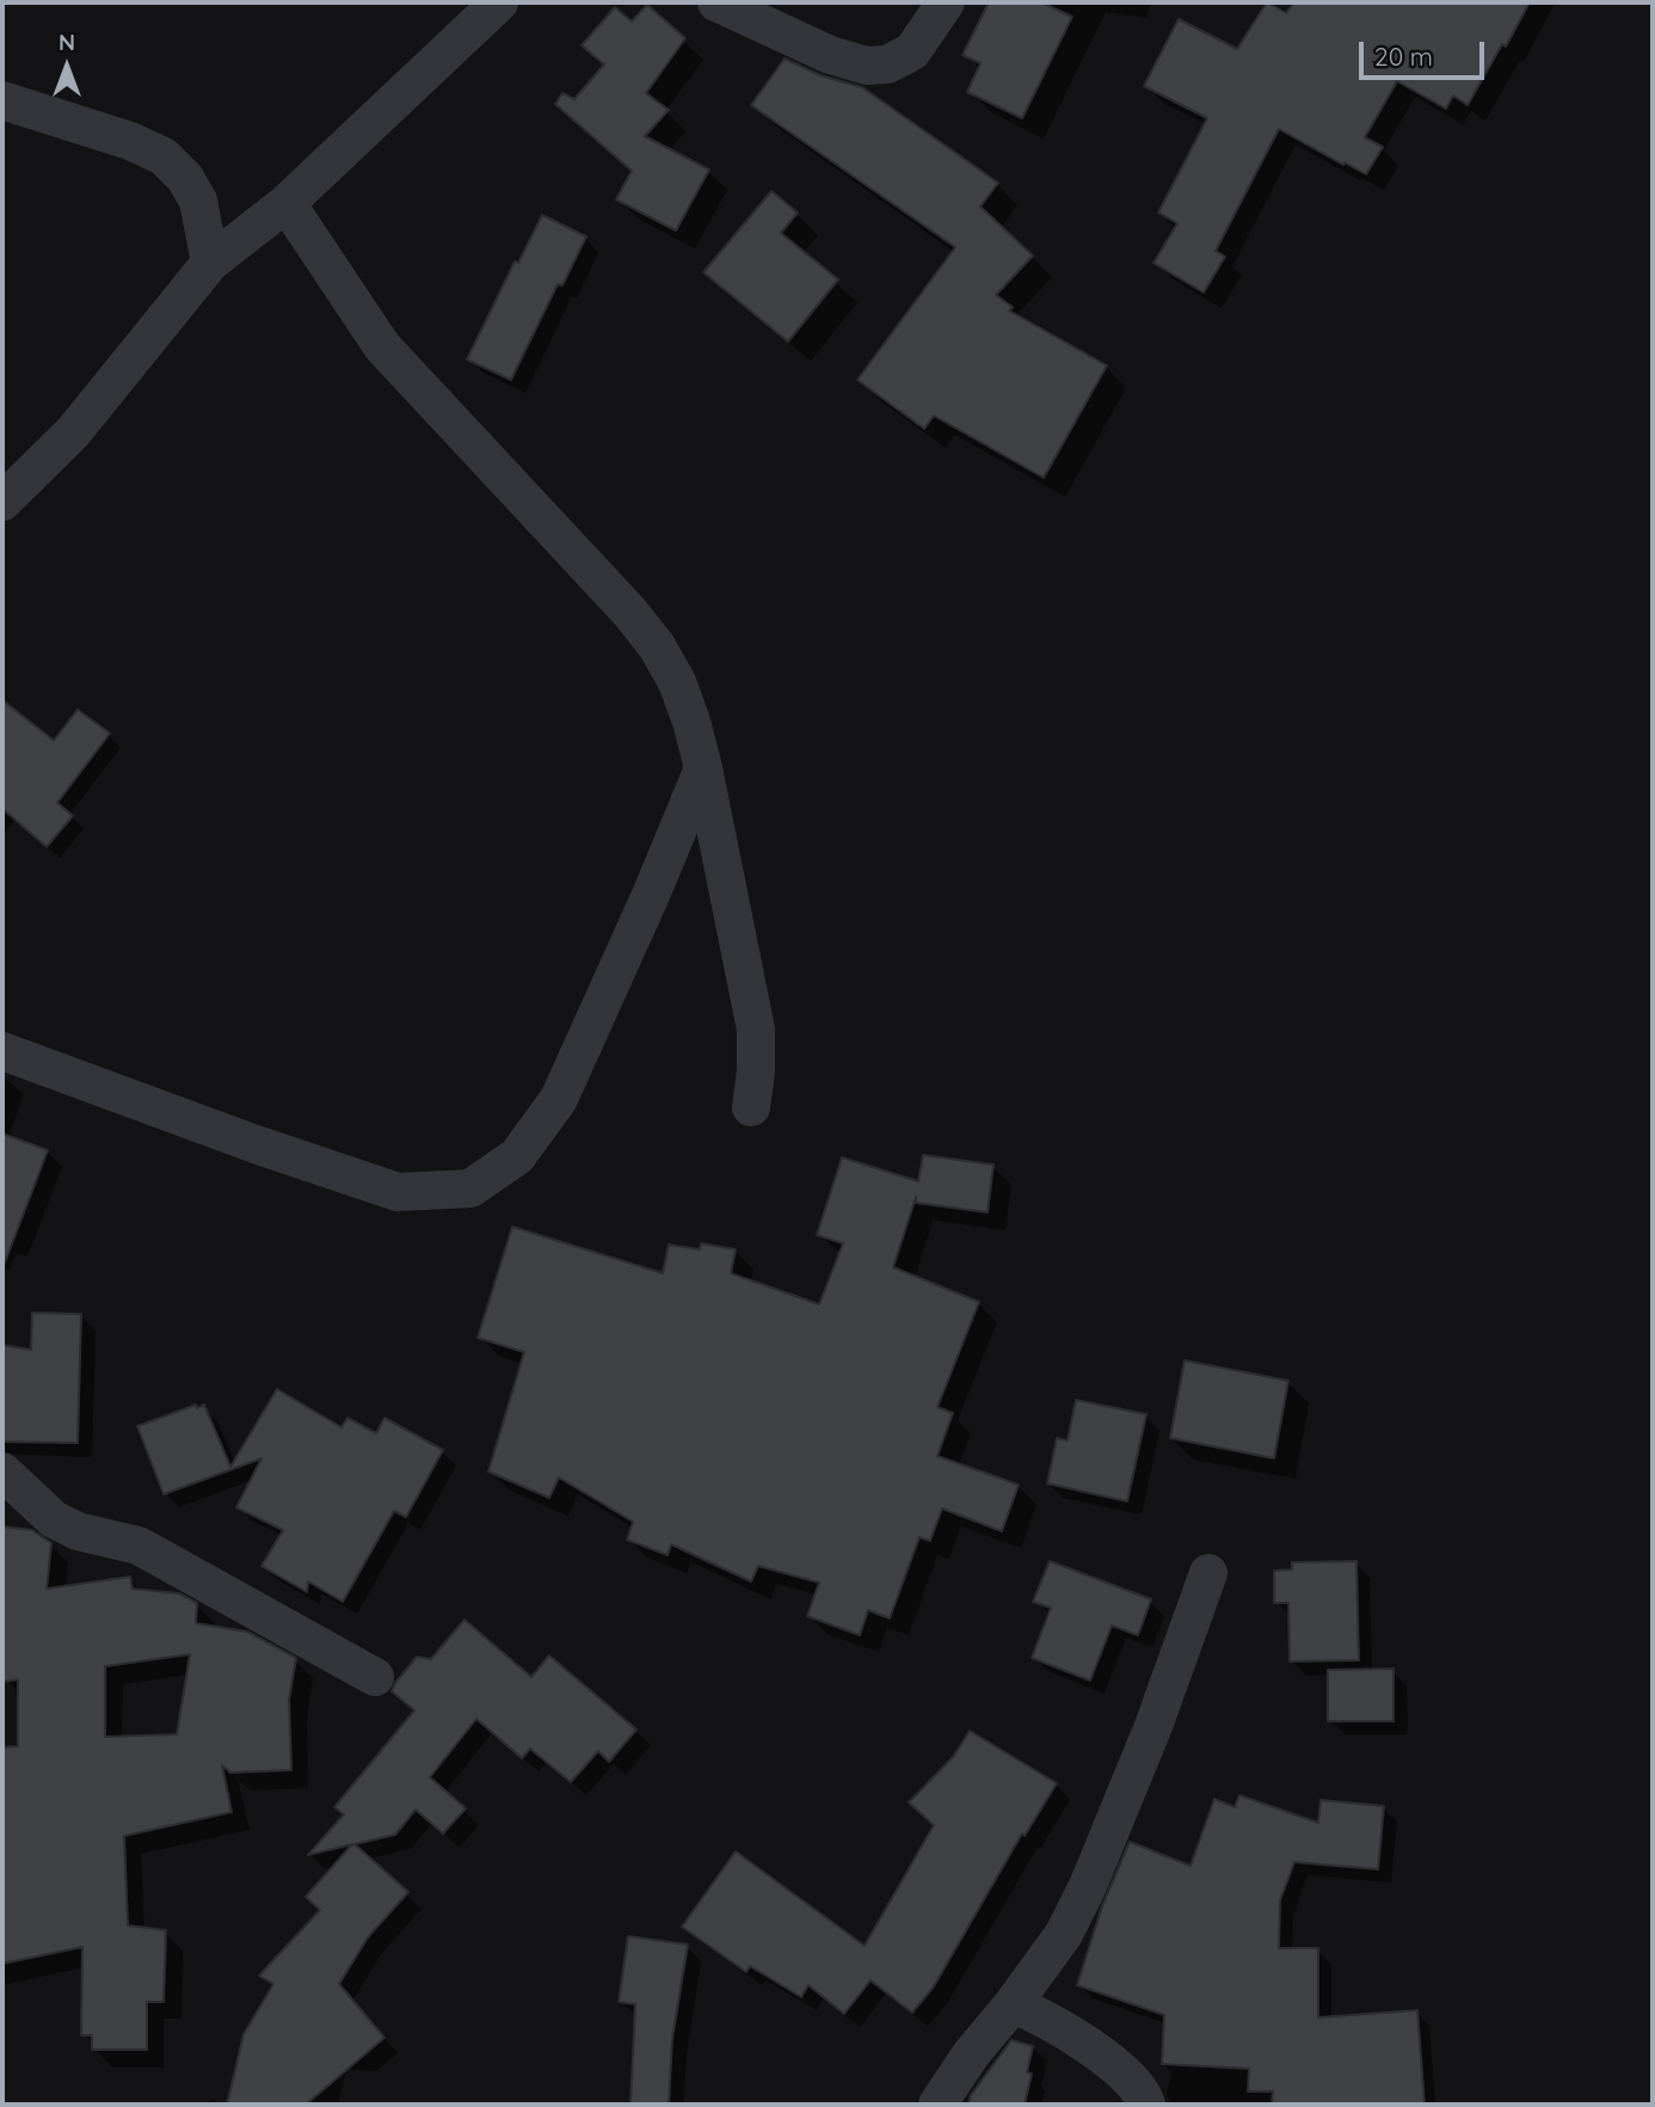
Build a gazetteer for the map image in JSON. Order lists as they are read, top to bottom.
{
  "scale_bar": "20 m",
  "north": "top"
}
